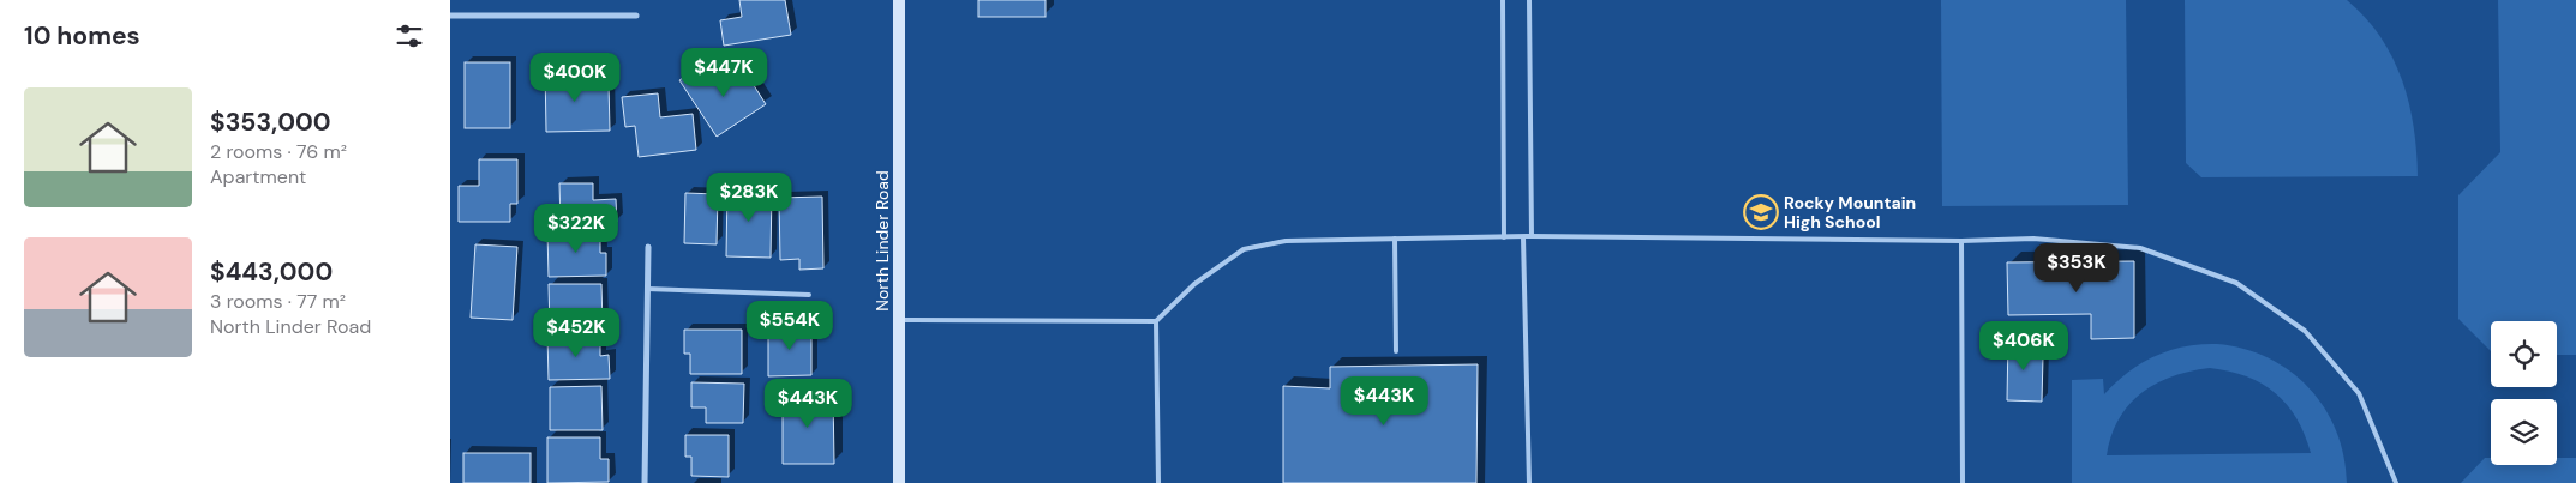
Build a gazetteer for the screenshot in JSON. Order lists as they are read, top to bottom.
{
  "streets": {
    "main road": ["North Linder Road"]
  },
  "places": {
    "school or university": ["Rocky Mountain High School"]
  },
  "page": {
    "heading": "10 homes",
    "price": [
      "$447K",
      "$400K",
      "$283K",
      "$322K",
      "$353K",
      "$554K",
      "$452K",
      "$406K",
      "$443K",
      "$443K"
    ],
    "list": [
      {
        "name": "$353,000",
        "note": "2 rooms · 76 m² · Apartment"
      },
      {
        "name": "$443,000",
        "note": "3 rooms · 77 m² · North Linder Road"
      }
    ]
  }
}
